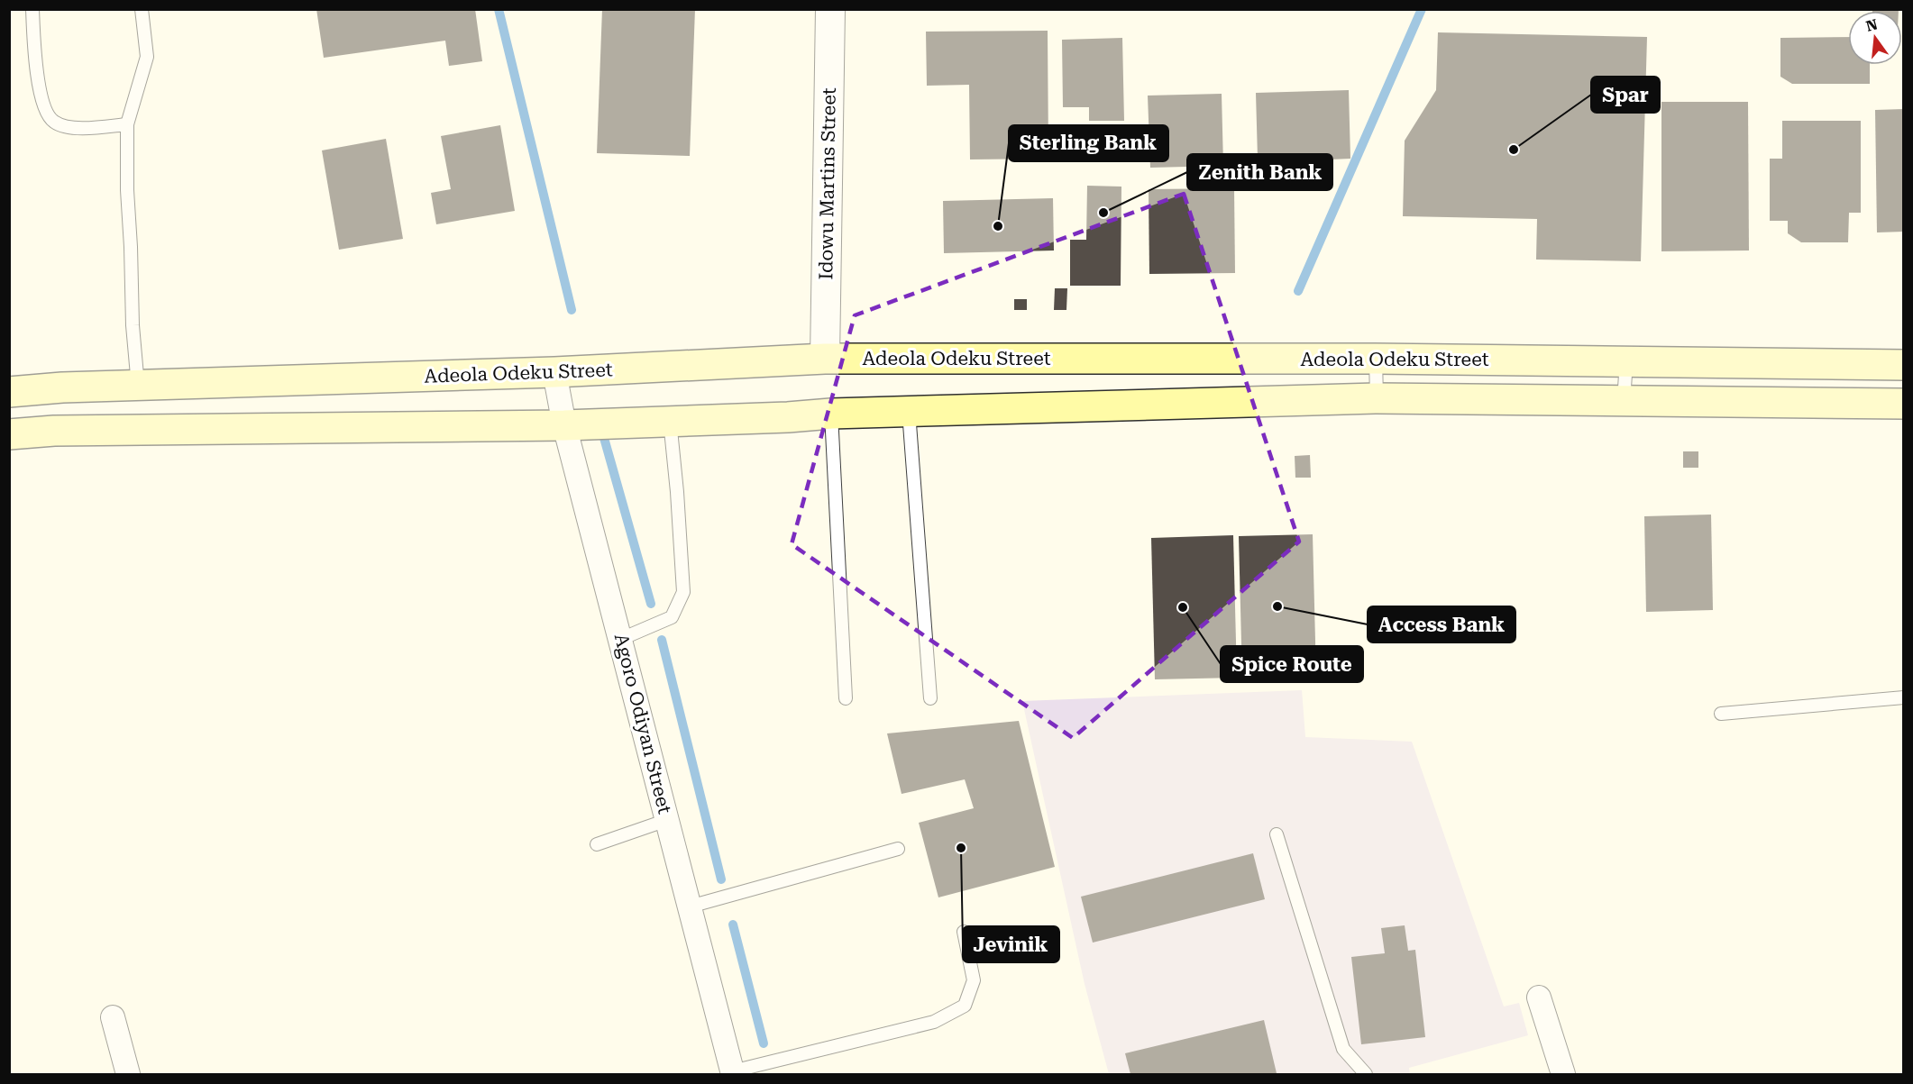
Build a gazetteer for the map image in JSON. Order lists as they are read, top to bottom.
{
  "streets": {
    "main road": ["Adeola Odeku Street"],
    "street": ["Idowu Martins Street", "Agoro Odiyan Street"]
  },
  "crossings": [
    ["Idowu Martins Street", "Adeola Odeku Street"],
    ["Adeola Odeku Street", "Agoro Odiyan Street"]
  ],
  "places": [
    "Spar",
    "Zenith Bank",
    "Sterling Bank",
    "Access Bank",
    "Spice Route",
    "Jevinik"
  ],
  "north": "top"
}
